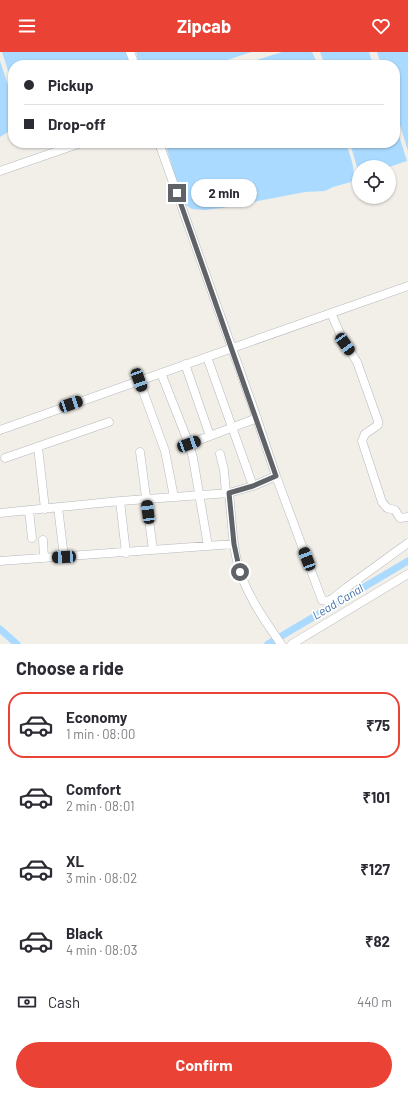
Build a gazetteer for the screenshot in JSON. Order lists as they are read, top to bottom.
{
  "water": ["Lead Canal"],
  "page": {
    "header": "Zipcab",
    "banner": ["Pickup", "Drop-off"],
    "bubble": "2 min",
    "heading": "Choose a ride",
    "list": [
      {
        "name": "Economy",
        "note": "1 min · 08:00",
        "value": "₹75"
      },
      {
        "name": "Comfort",
        "note": "2 min · 08:01",
        "value": "₹101"
      },
      {
        "name": "XL",
        "note": "3 min · 08:02",
        "value": "₹127"
      },
      {
        "name": "Black",
        "note": "4 min · 08:03",
        "value": "₹82"
      }
    ],
    "pay": ["Cash", "440 m"],
    "buttons": "Confirm"
  }
}
